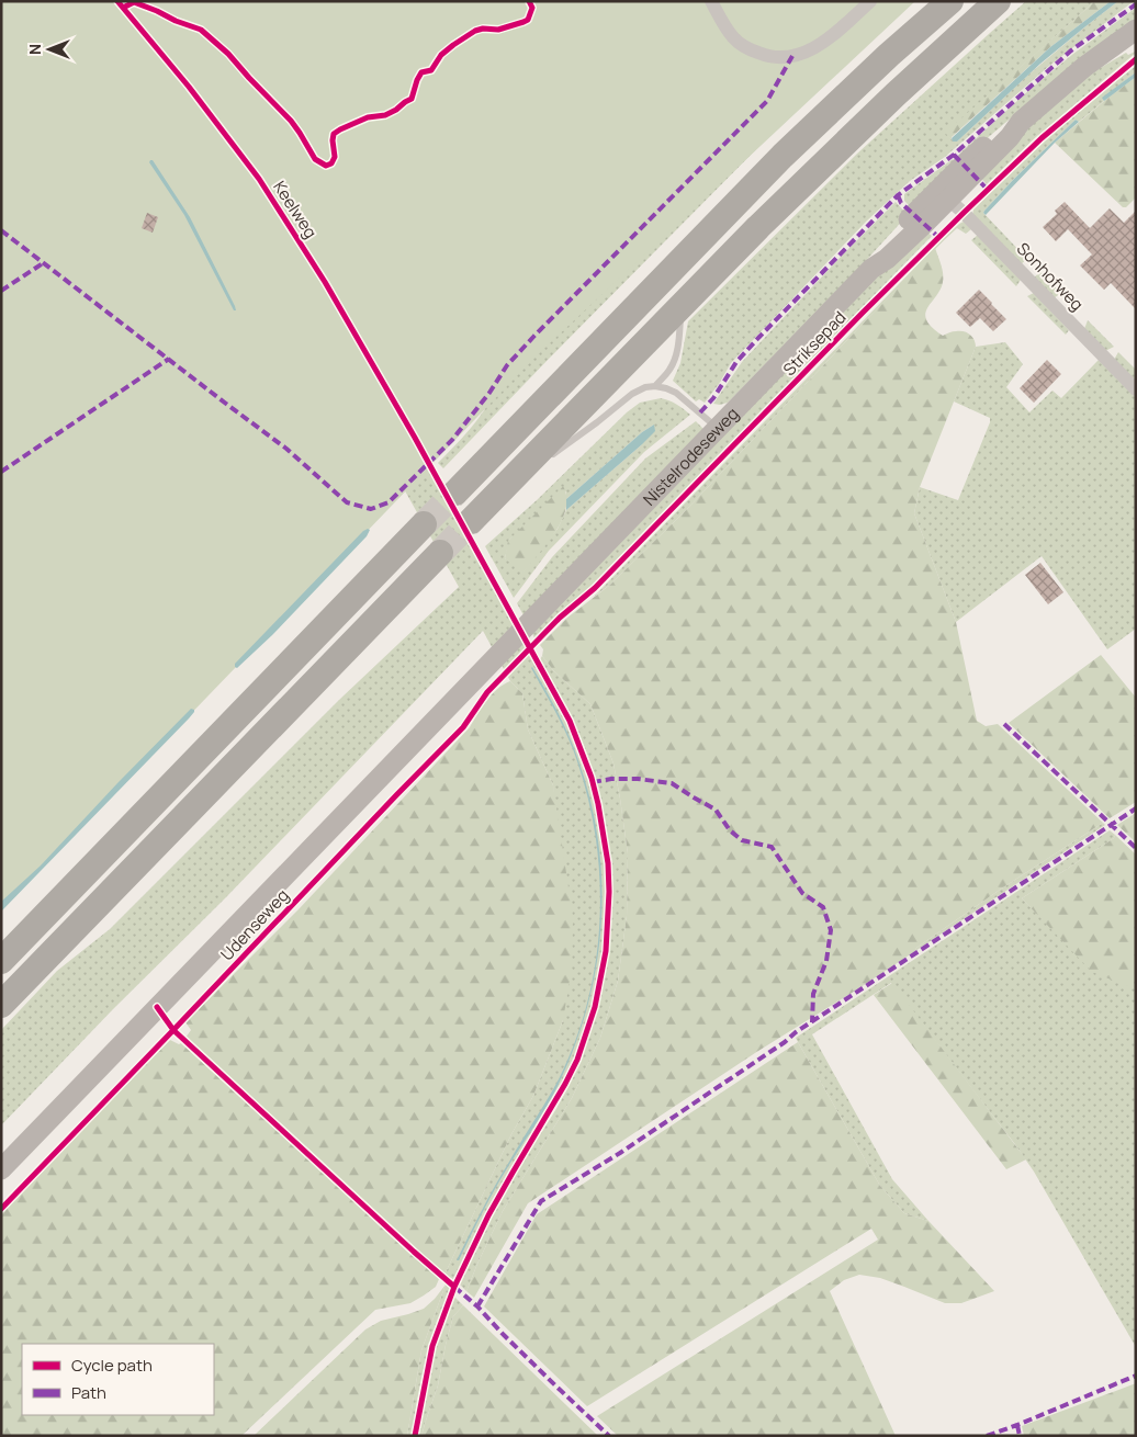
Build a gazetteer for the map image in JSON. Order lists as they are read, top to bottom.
{
  "streets": {
    "street": ["Sonhofweg", "Nistelrodeseweg", "Udenseweg"],
    "cycle path": ["Keelweg", "Striksepad"]
  },
  "crossings": [
    ["Sonhofweg", "Nistelrodeseweg"],
    ["Nistelrodeseweg", "Udenseweg"]
  ],
  "legend": ["Cycle path", "Path"],
  "north": "left"
}
